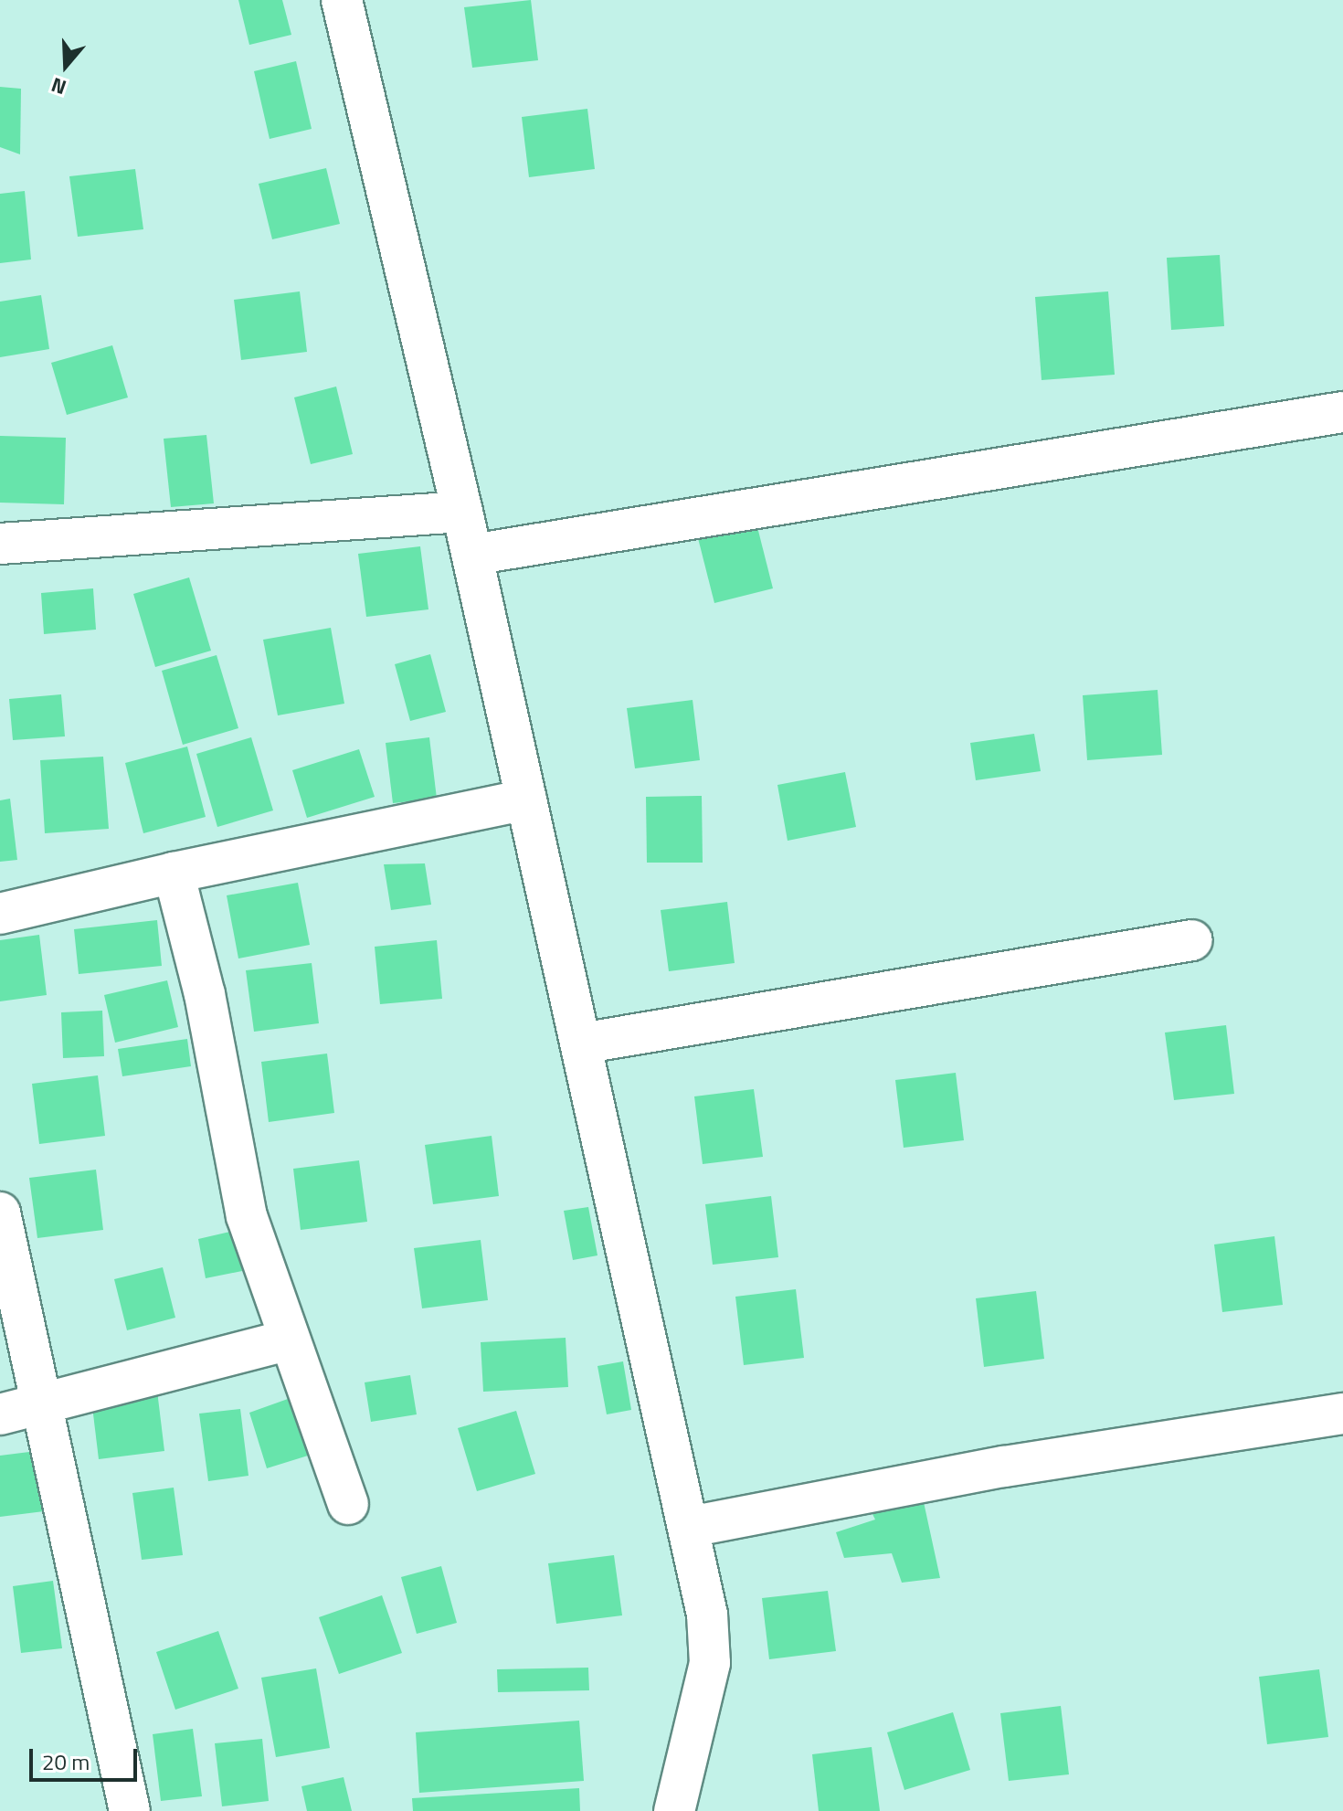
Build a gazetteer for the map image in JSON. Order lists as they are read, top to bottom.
{
  "scale_bar": "20 m",
  "north": "bottom"
}
